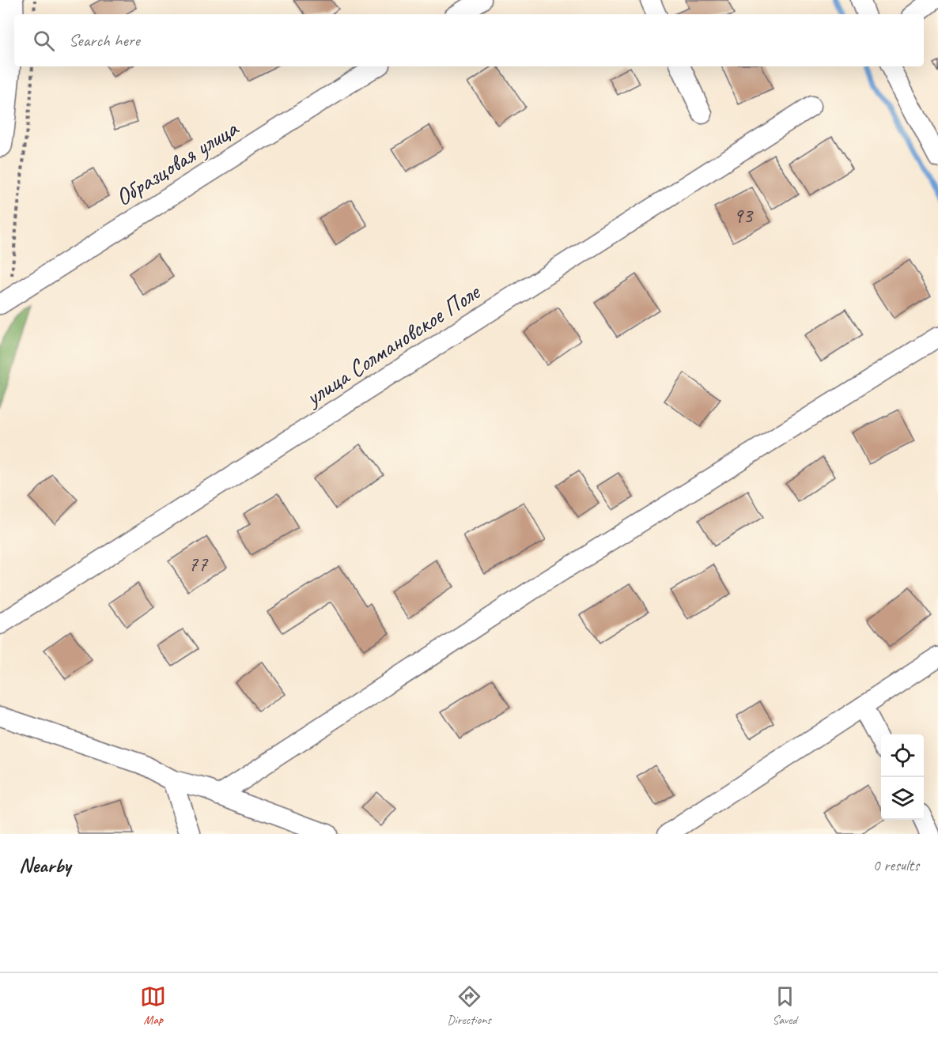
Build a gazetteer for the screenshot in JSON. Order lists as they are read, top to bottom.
{
  "streets": {
    "street": ["Образцовая улица", "улица Солмановское Поле"]
  },
  "house_numbers": ["93", "77"],
  "page": {
    "search": "Search here",
    "heading": ["Nearby", "0 results"],
    "nav": ["Map", "Directions", "Saved"]
  }
}
